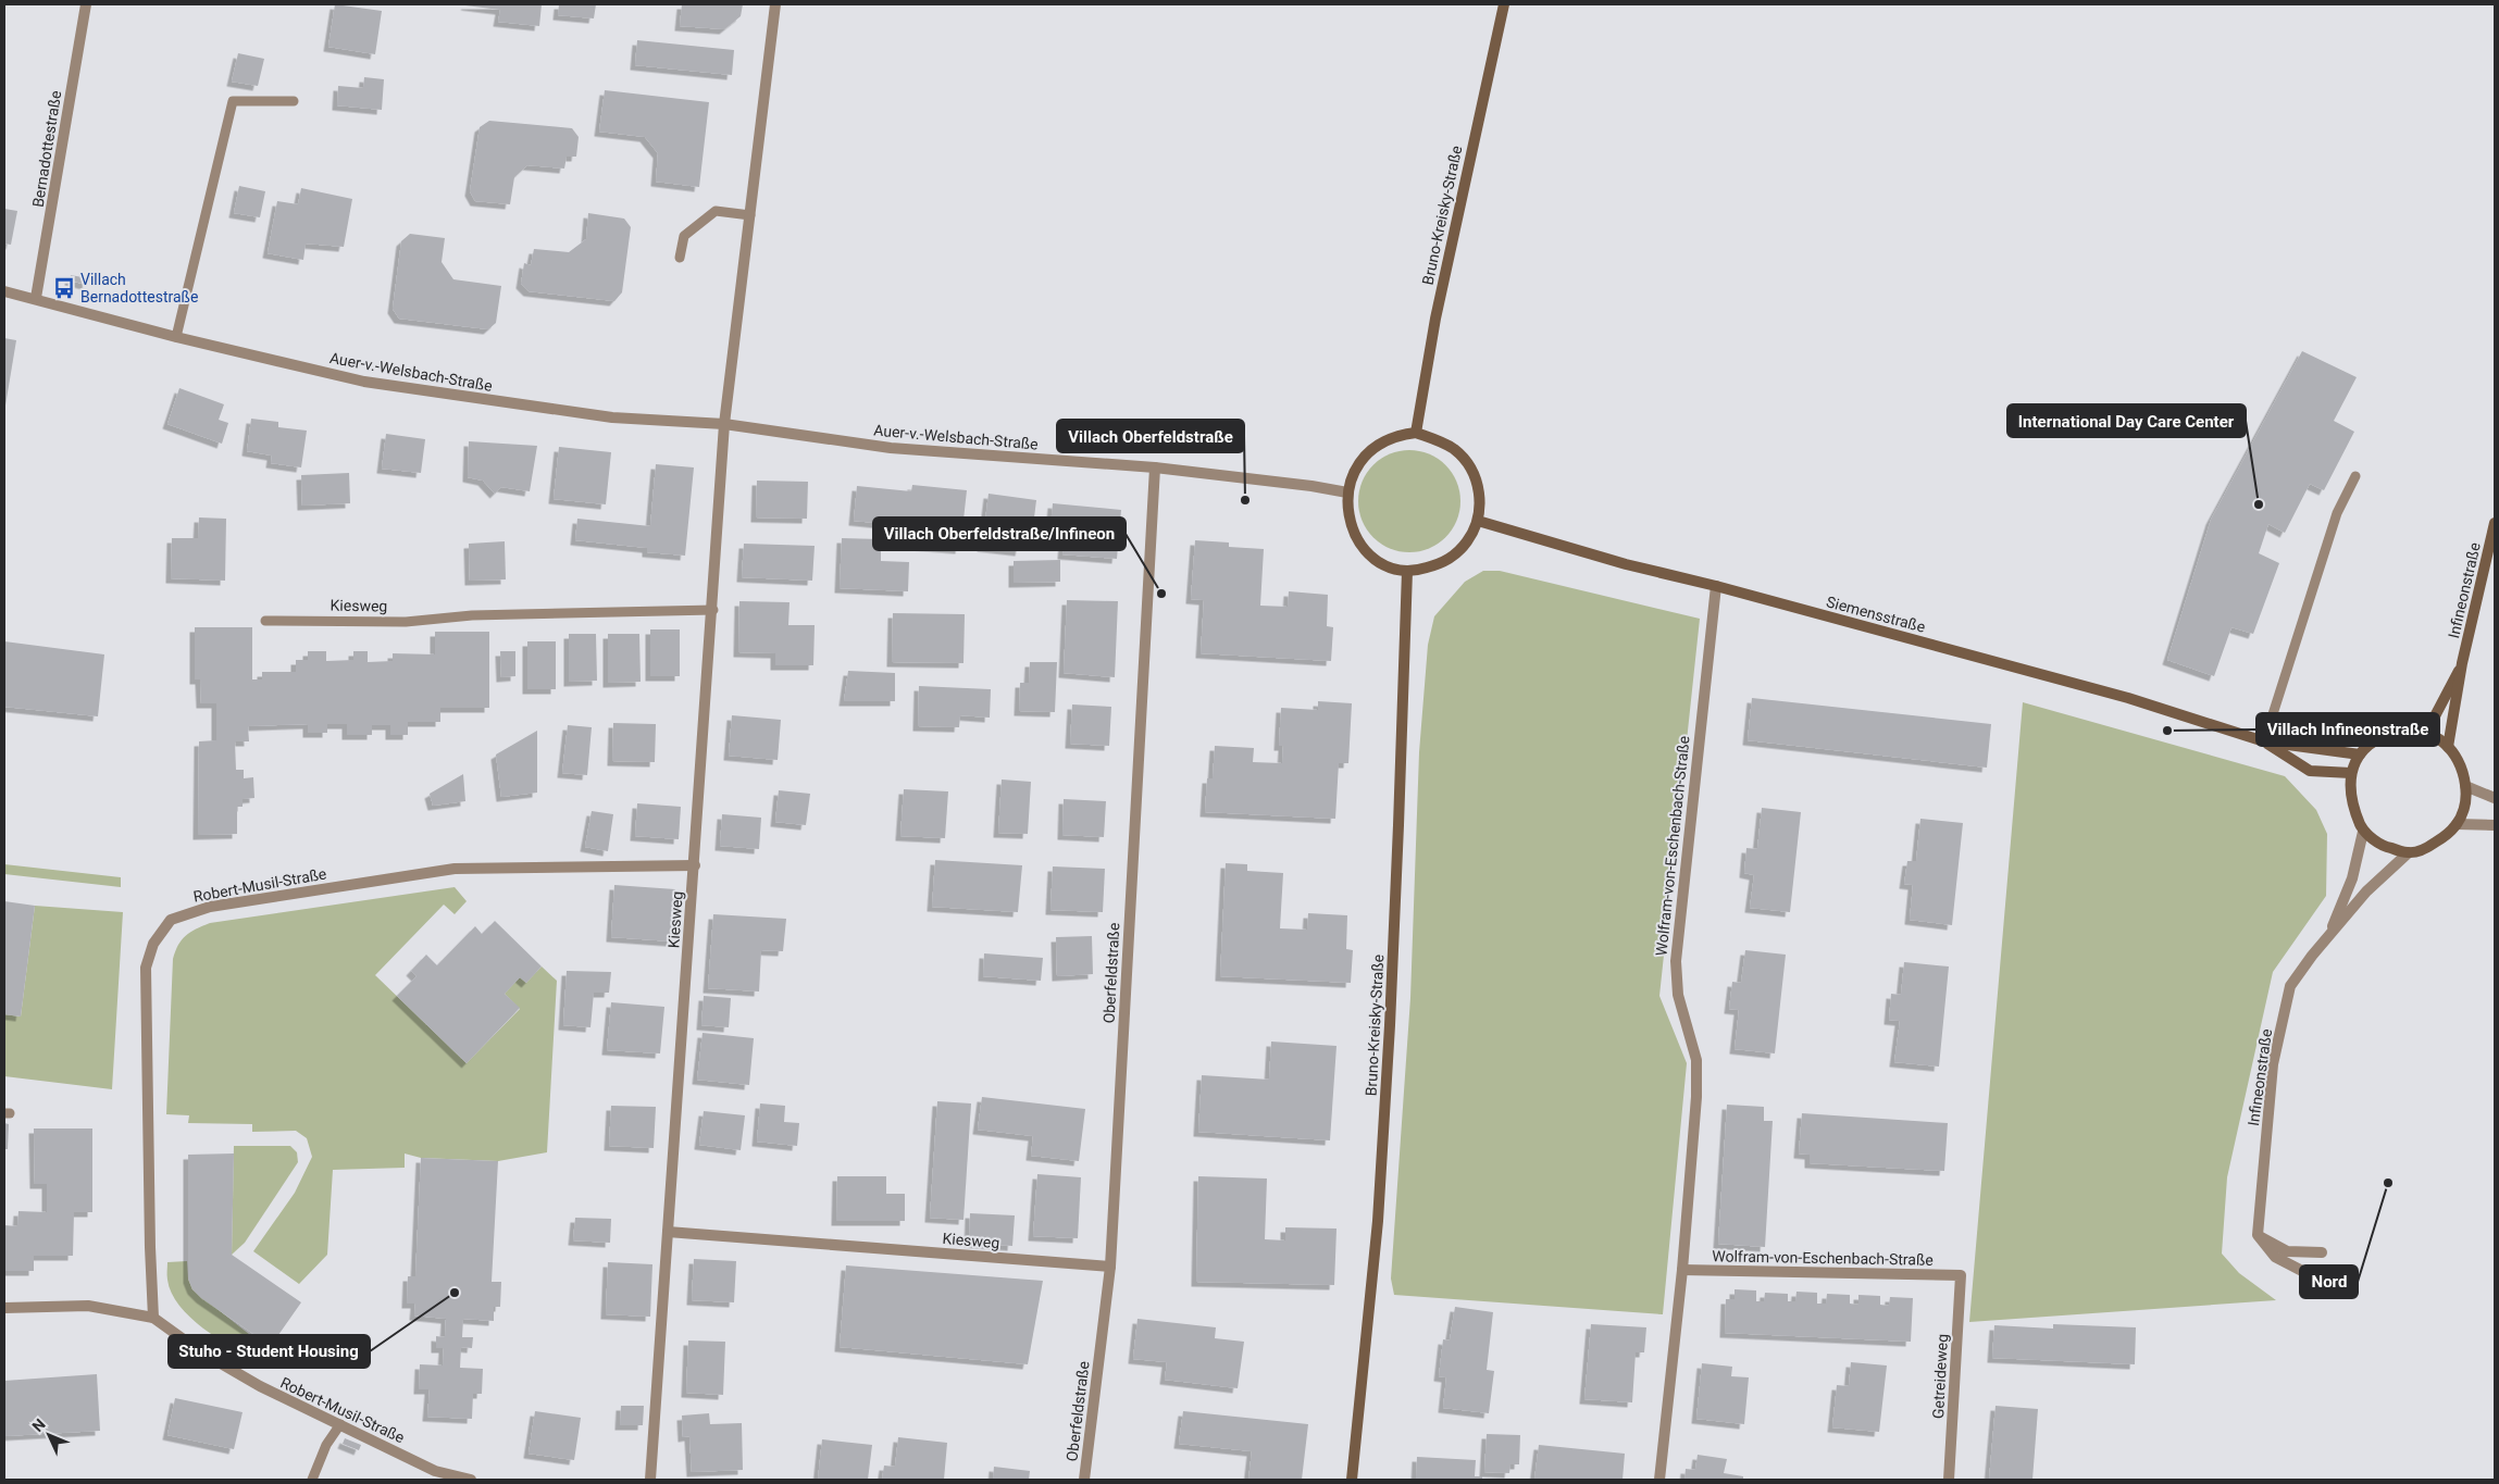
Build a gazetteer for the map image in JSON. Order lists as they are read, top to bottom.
{
  "streets": {
    "street": [
      "Bernadottestraße",
      "Bruno-Kreisky-Straße",
      "Auer-v.-Welsbach-Straße",
      "Infineonstraße",
      "Kiesweg",
      "Siemensstraße",
      "Wolfram-von-Eschenbach-Straße",
      "Robert-Musil-Straße",
      "Oberfeldstraße",
      "Getreideweg"
    ]
  },
  "crossings": [
    ["Bernadottestraße", "Auer-v.-Welsbach-Straße"],
    ["Bruno-Kreisky-Straße", "Auer-v.-Welsbach-Straße"],
    ["Bruno-Kreisky-Straße", "Siemensstraße"],
    ["Auer-v.-Welsbach-Straße", "Kiesweg"],
    ["Auer-v.-Welsbach-Straße", "Siemensstraße"],
    ["Auer-v.-Welsbach-Straße", "Oberfeldstraße"],
    ["Infineonstraße", "Siemensstraße"],
    ["Kiesweg", "Robert-Musil-Straße"],
    ["Kiesweg", "Oberfeldstraße"],
    ["Siemensstraße", "Wolfram-von-Eschenbach-Straße"],
    ["Wolfram-von-Eschenbach-Straße", "Getreideweg"]
  ],
  "places": {
    "bus stop": ["Villach Bernadottestraße"],
    "other": [
      "Villach Oberfeldstraße",
      "International Day Care Center",
      "Villach Oberfeldstraße/Infineon",
      "Villach Infineonstraße",
      "Nord",
      "Stuho - Student Housing"
    ]
  },
  "north": "top left"
}
